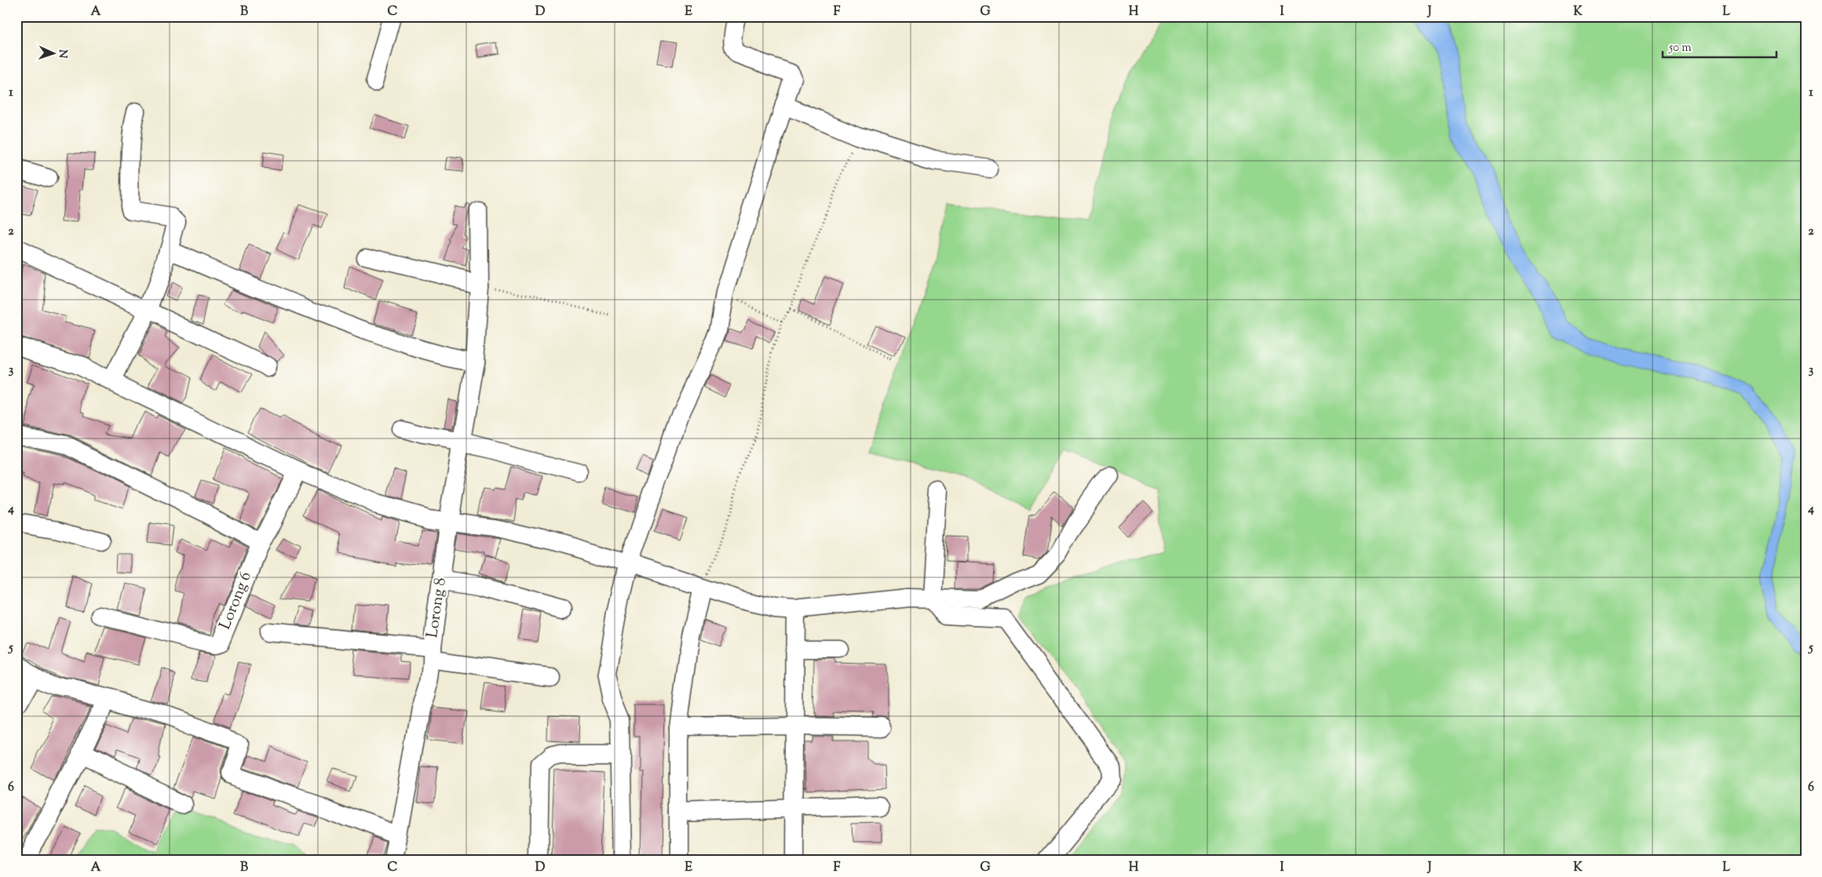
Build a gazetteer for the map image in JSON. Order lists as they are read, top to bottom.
{
  "streets": {
    "street": ["Lorong 6", "Lorong 8"]
  },
  "scale_bar": "50 m",
  "north": "right",
  "grid": {
    "columns": [
      "A",
      "B",
      "C",
      "D",
      "E",
      "F",
      "G",
      "H",
      "I",
      "J",
      "K",
      "L"
    ],
    "rows": [
      "1",
      "2",
      "3",
      "4",
      "5",
      "6"
    ]
  }
}
